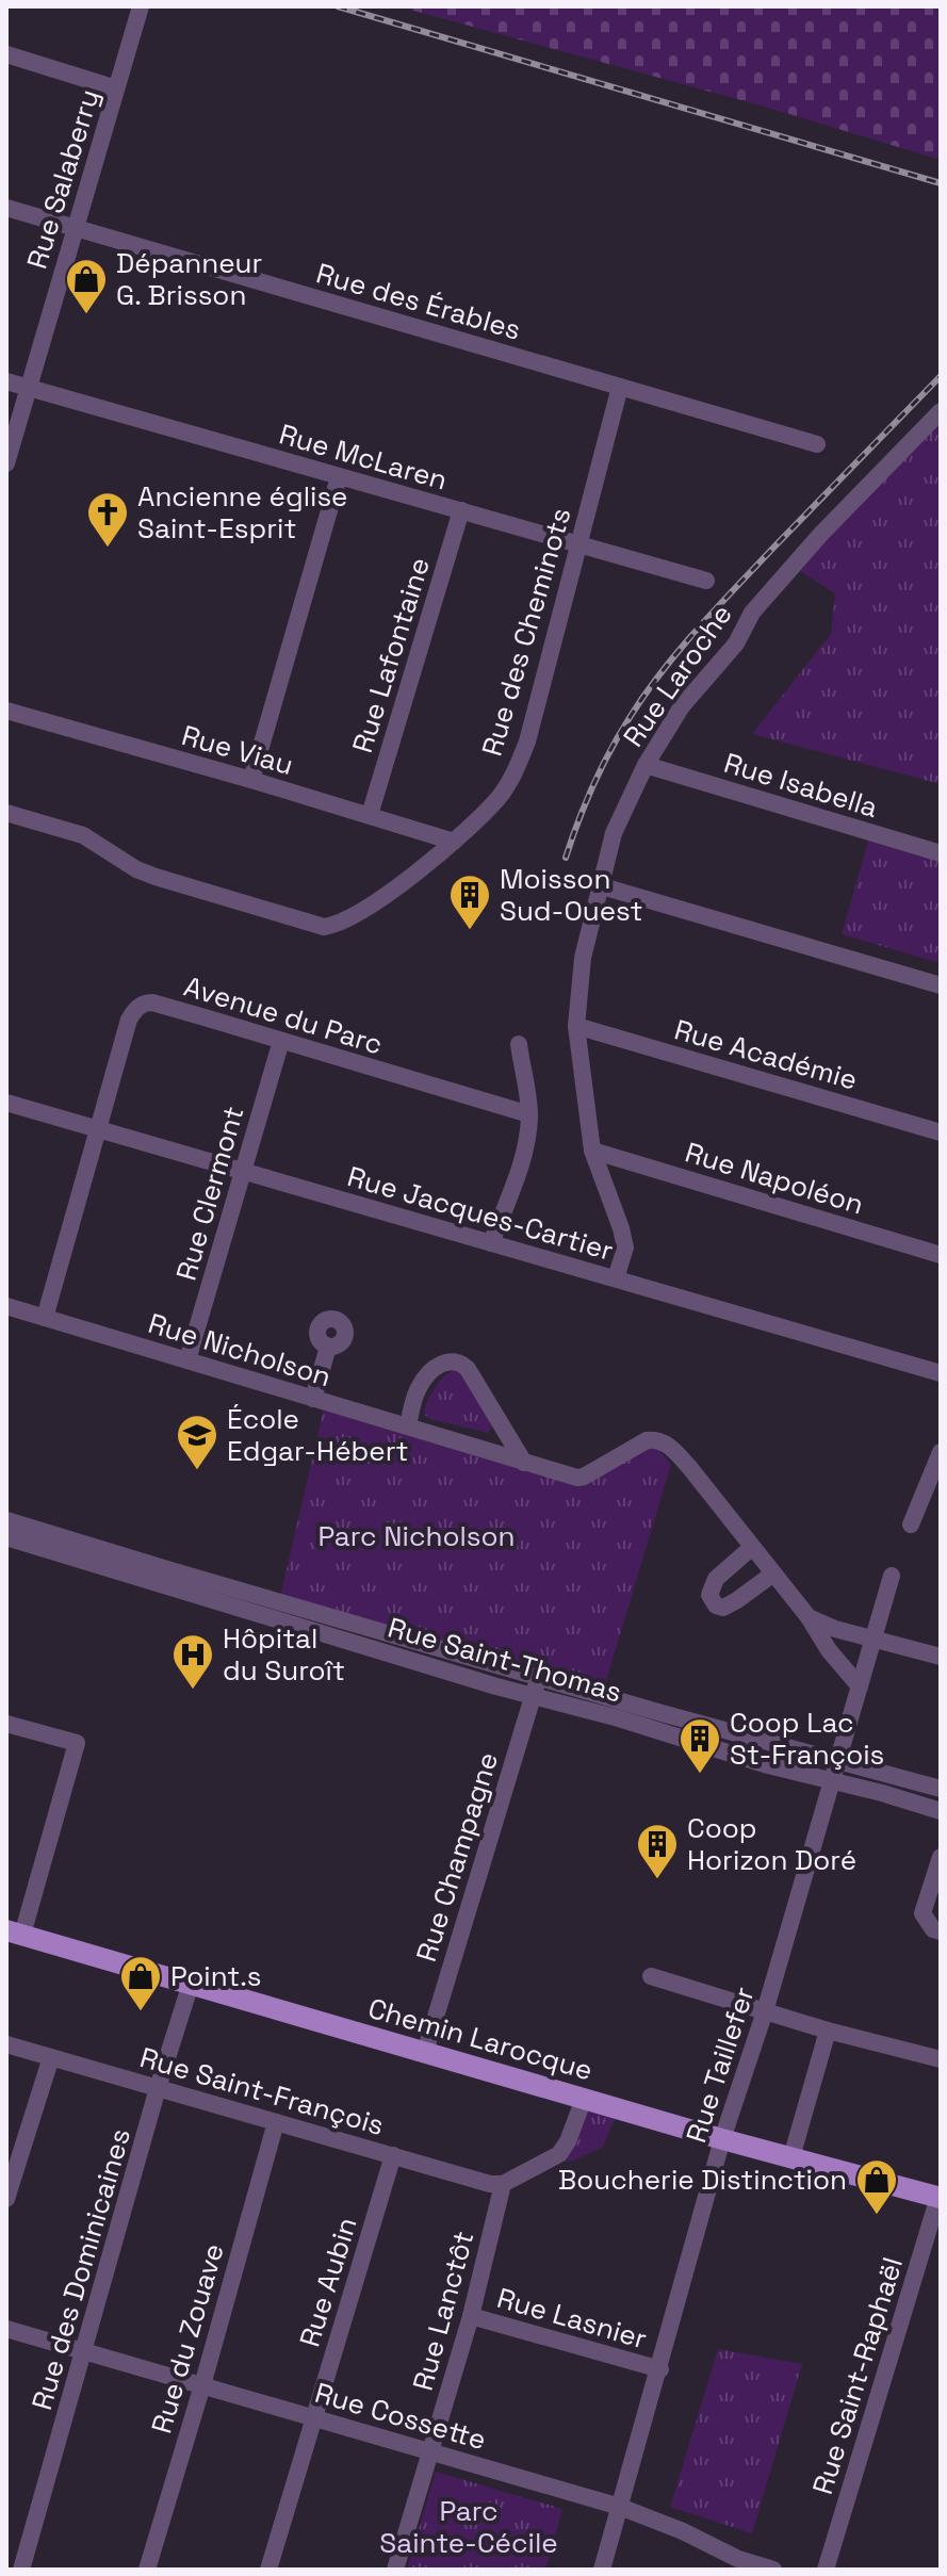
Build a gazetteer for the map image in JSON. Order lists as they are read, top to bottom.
{
  "streets": {
    "main road": ["Chemin Larocque"],
    "street": [
      "Rue Salaberry",
      "Rue des Érables",
      "Rue McLaren",
      "Rue des Cheminots",
      "Rue Lafontaine",
      "Rue Laroche",
      "Rue Viau",
      "Rue Isabella",
      "Avenue du Parc",
      "Rue Académie",
      "Rue Napoléon",
      "Rue Clermont",
      "Rue Jacques-Cartier",
      "Rue Nicholson",
      "Rue Saint-Thomas",
      "Rue Champagne",
      "Rue Taillefer",
      "Rue Saint-François",
      "Rue des Dominicaines",
      "Rue Aubin",
      "Rue Lanctôt",
      "Rue Lasnier",
      "Rue du Zouave",
      "Rue Saint-Raphaël",
      "Rue Cossette"
    ]
  },
  "crossings": [
    ["Rue Salaberry", "Rue des Érables"],
    ["Rue Salaberry", "Rue McLaren"],
    ["Rue des Érables", "Rue des Cheminots"],
    ["Rue McLaren", "Rue des Cheminots"],
    ["Rue McLaren", "Rue Lafontaine"],
    ["Rue des Cheminots", "Rue Viau"],
    ["Rue Lafontaine", "Rue Viau"],
    ["Rue Laroche", "Rue Isabella"],
    ["Rue Laroche", "Rue Académie"],
    ["Rue Laroche", "Rue Napoléon"],
    ["Rue Laroche", "Rue Jacques-Cartier"],
    ["Avenue du Parc", "Rue Clermont"],
    ["Avenue du Parc", "Rue Jacques-Cartier"],
    ["Avenue du Parc", "Rue Nicholson"],
    ["Rue Clermont", "Rue Jacques-Cartier"],
    ["Rue Clermont", "Rue Nicholson"],
    ["Rue Saint-Thomas", "Rue Champagne"],
    ["Rue Saint-Thomas", "Rue Taillefer"],
    ["Rue Champagne", "Chemin Larocque"],
    ["Chemin Larocque", "Rue Taillefer"],
    ["Chemin Larocque", "Rue des Dominicaines"],
    ["Chemin Larocque", "Rue Saint-Raphaël"],
    ["Rue Taillefer", "Rue Lasnier"],
    ["Rue Taillefer", "Rue Cossette"],
    ["Rue Saint-François", "Rue des Dominicaines"],
    ["Rue Saint-François", "Rue Aubin"],
    ["Rue Saint-François", "Rue Lanctôt"],
    ["Rue Saint-François", "Rue du Zouave"],
    ["Rue des Dominicaines", "Rue Cossette"],
    ["Rue Aubin", "Rue Cossette"],
    ["Rue Lanctôt", "Rue Lasnier"],
    ["Rue Lanctôt", "Rue Cossette"],
    ["Rue du Zouave", "Rue Cossette"]
  ],
  "parks": ["Parc Nicholson", "Parc Sainte-Cécile"],
  "places": {
    "shop": ["Dépanneur G. Brisson", "Point.s", "Boucherie Distinction"],
    "church": ["Ancienne église Saint-Esprit"],
    "building": ["Moisson Sud-Ouest", "Coop Lac St-François", "Coop Horizon Doré"],
    "school or university": ["École Edgar-Hébert"],
    "hospital": ["Hôpital du Suroît"]
  }
}
